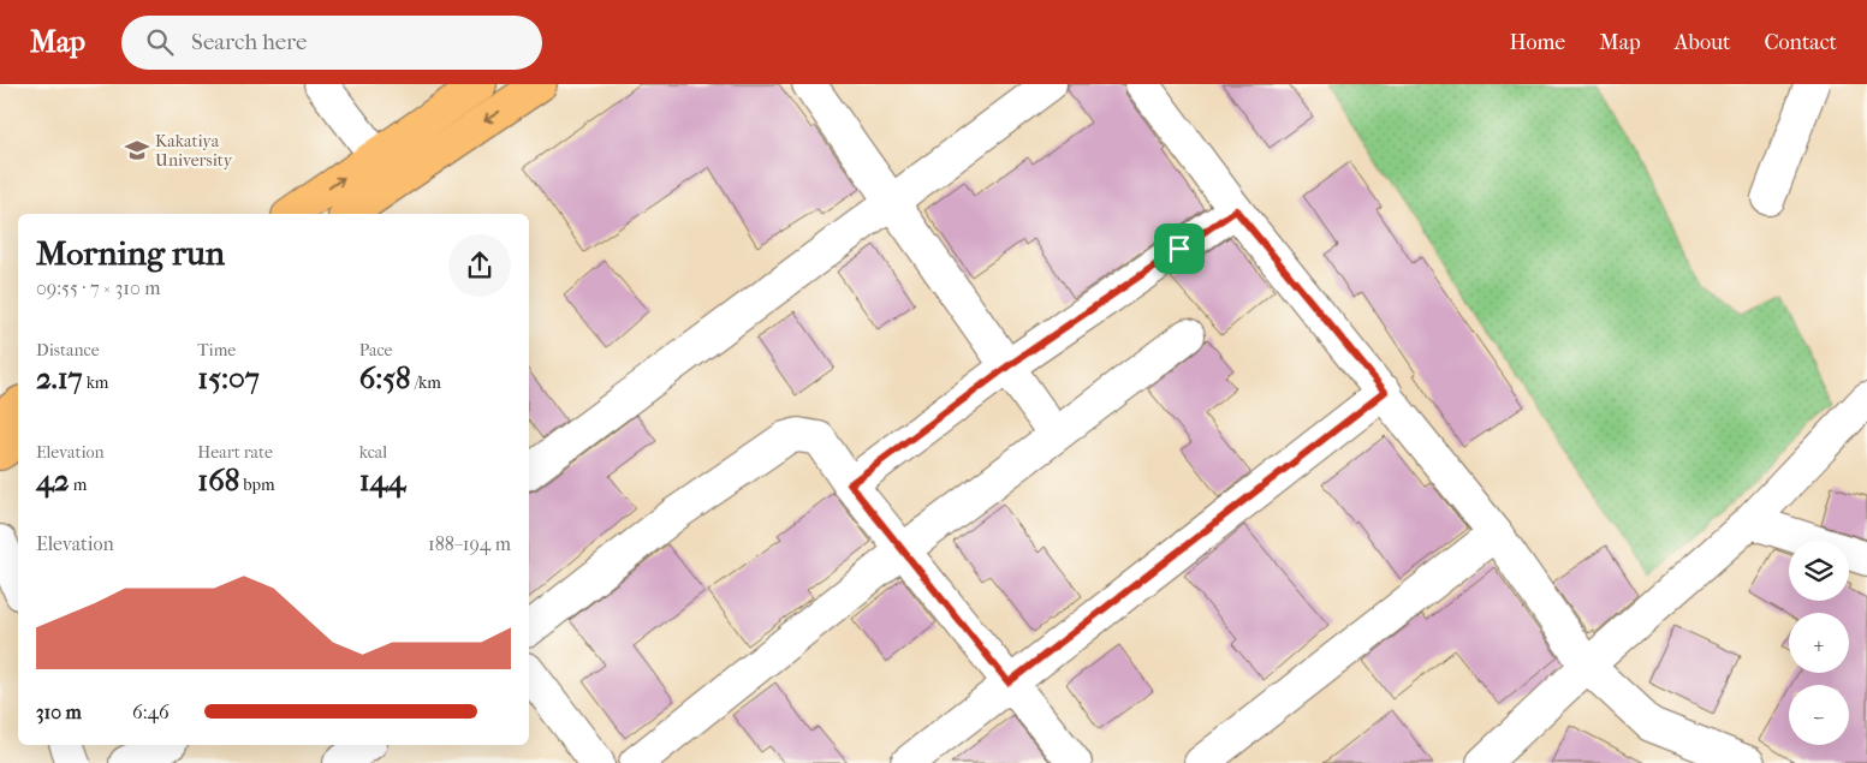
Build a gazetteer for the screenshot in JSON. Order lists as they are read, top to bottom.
{
  "places": {
    "school or university": ["Kakatiya University"]
  },
  "page": {
    "header": "Map",
    "search": "Search here",
    "nav": [
      "Home",
      "Map",
      "About",
      "Contact"
    ],
    "heading": ["Morning run", "09:55 · 7 × 310 m"],
    "stats": [
      ["Distance", "2.17 km"],
      ["Time", "15:07"],
      ["Pace", "6:58 /km"],
      ["Elevation", "42 m"],
      ["Heart rate", "168 bpm"],
      ["kcal", "144"]
    ],
    "chart": ["Elevation", "188–194 m"],
    "map_buttons": ["+", "−"],
    "list": [
      {
        "name": "310 m",
        "note": "6:46"
      }
    ]
  }
}
